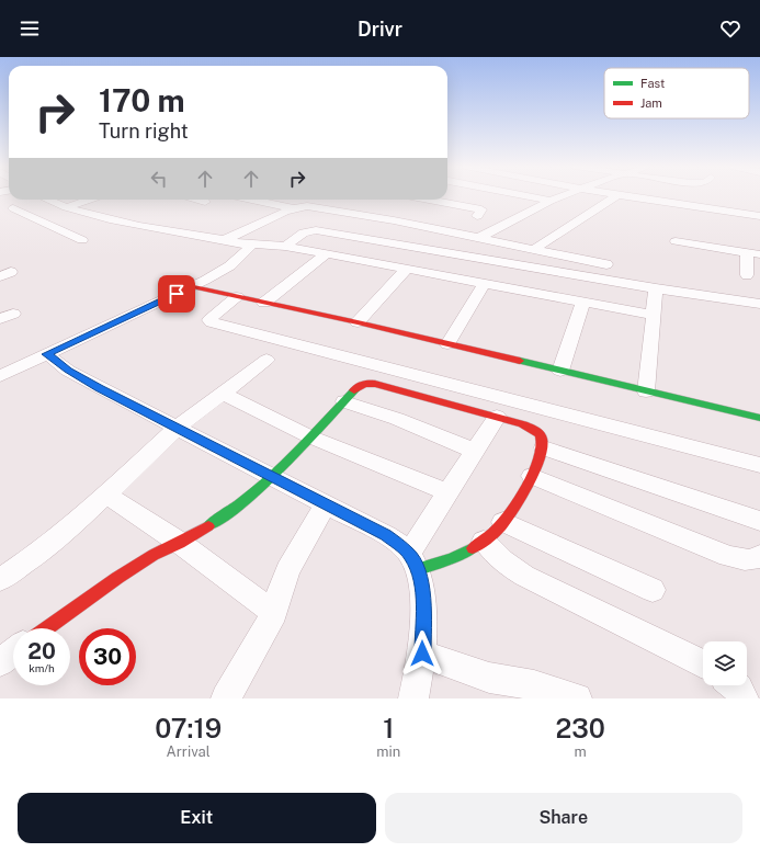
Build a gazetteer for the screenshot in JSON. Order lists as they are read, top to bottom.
{
  "legend": ["Fast", "Jam"],
  "page": {
    "header": "Drivr",
    "turn": ["170 m", "Turn right"],
    "speed": "20 km/h",
    "limit": "30",
    "eta": [
      "07:19",
      "Arrival",
      "1",
      "min",
      "230",
      "m"
    ],
    "buttons": ["Exit", "Share"]
  }
}
